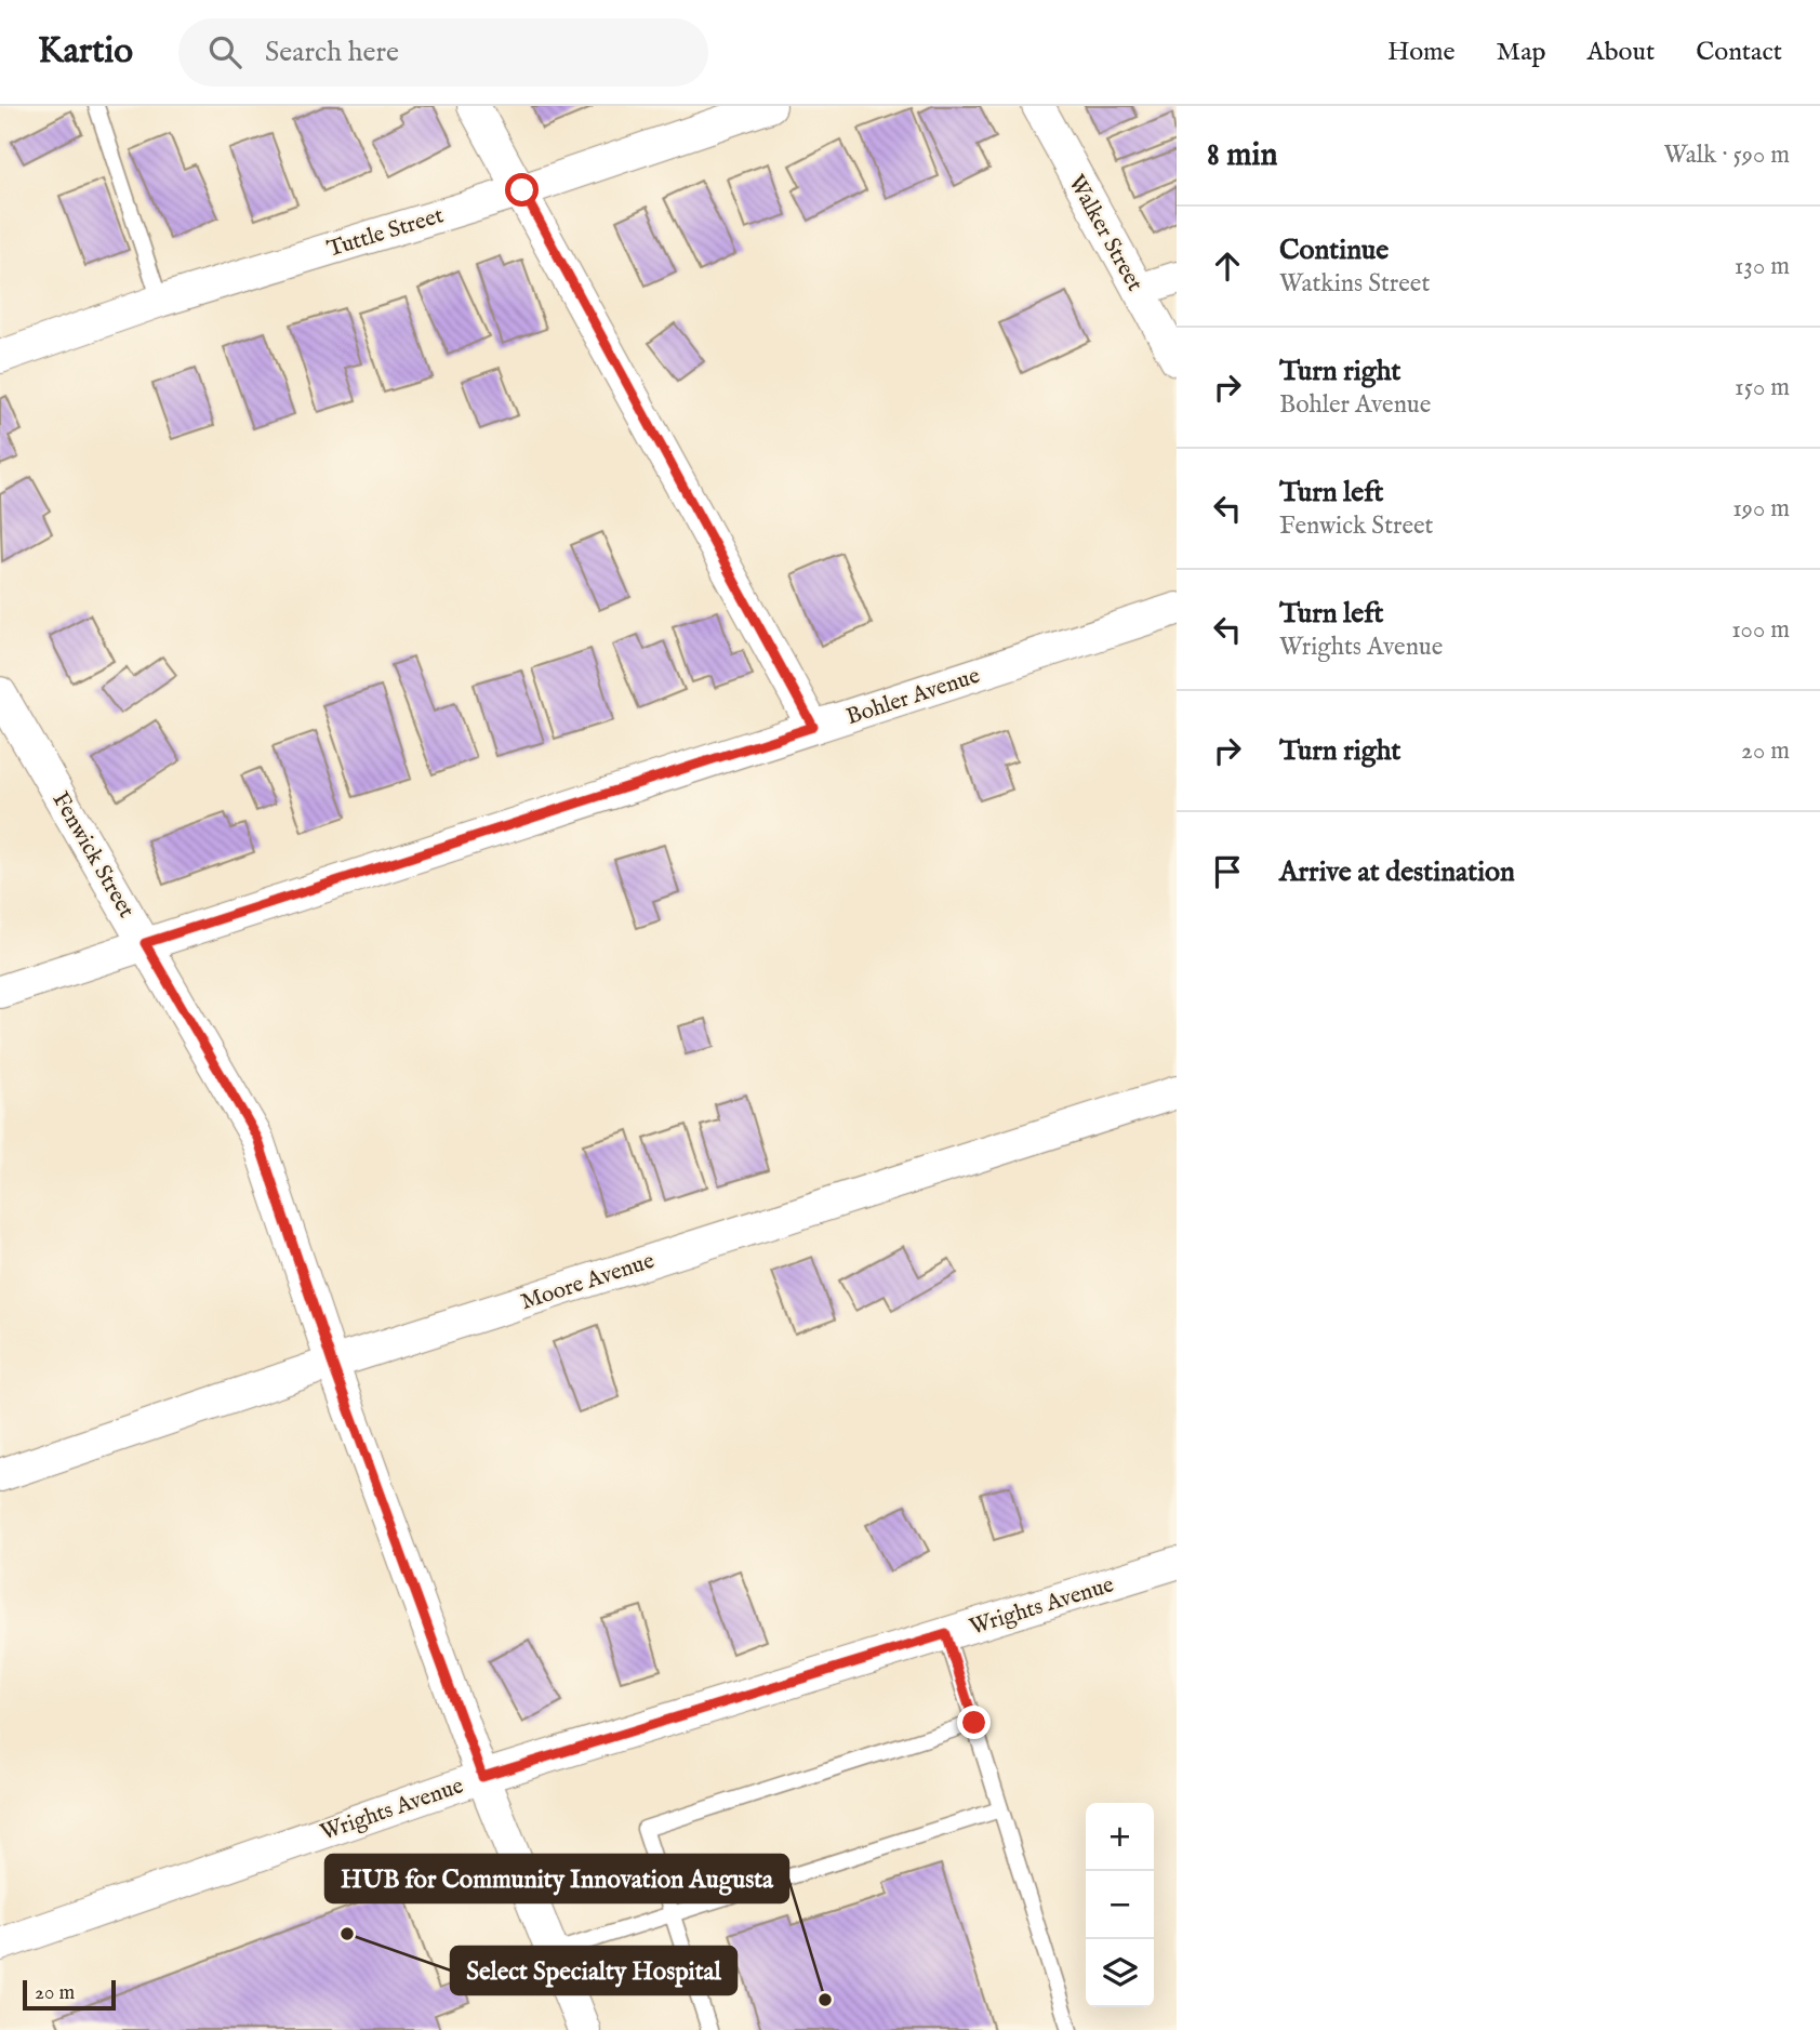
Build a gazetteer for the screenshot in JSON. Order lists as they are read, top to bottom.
{
  "streets": {
    "street": [
      "Tuttle Street",
      "Walker Street",
      "Bohler Avenue",
      "Fenwick Street",
      "Moore Avenue",
      "Wrights Avenue"
    ]
  },
  "crossings": [
    ["Bohler Avenue", "Fenwick Street"],
    ["Fenwick Street", "Moore Avenue"],
    ["Fenwick Street", "Wrights Avenue"]
  ],
  "places": ["Select Specialty Hospital", "HUB for Community Innovation Augusta"],
  "scale_bar": "20 m",
  "page": {
    "header": "Kartio",
    "search": "Search here",
    "nav": [
      "Home",
      "Map",
      "About",
      "Contact"
    ],
    "heading": ["8 min", "Walk · 590 m"],
    "list": [
      ["Continue", "Watkins Street", "130 m"],
      ["Turn right", "Bohler Avenue", "150 m"],
      ["Turn left", "Fenwick Street", "190 m"],
      ["Turn left", "Wrights Avenue", "100 m"],
      ["Turn right", "20 m"],
      "Arrive at destination"
    ],
    "map_buttons": ["+", "−"],
    "scale": "20 m"
  }
}
